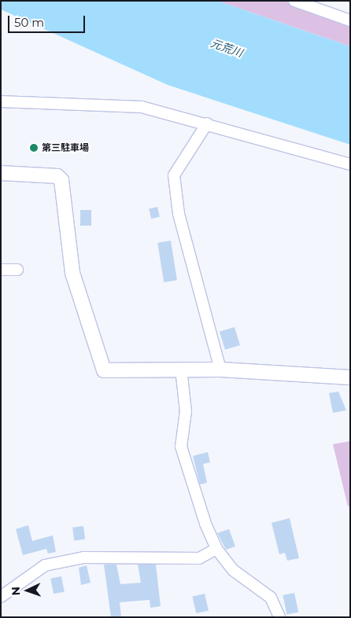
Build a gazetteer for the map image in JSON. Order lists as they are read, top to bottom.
{
  "water": ["元荒川"],
  "places": ["第三駐車場"],
  "scale_bar": "50 m",
  "north": "left"
}
